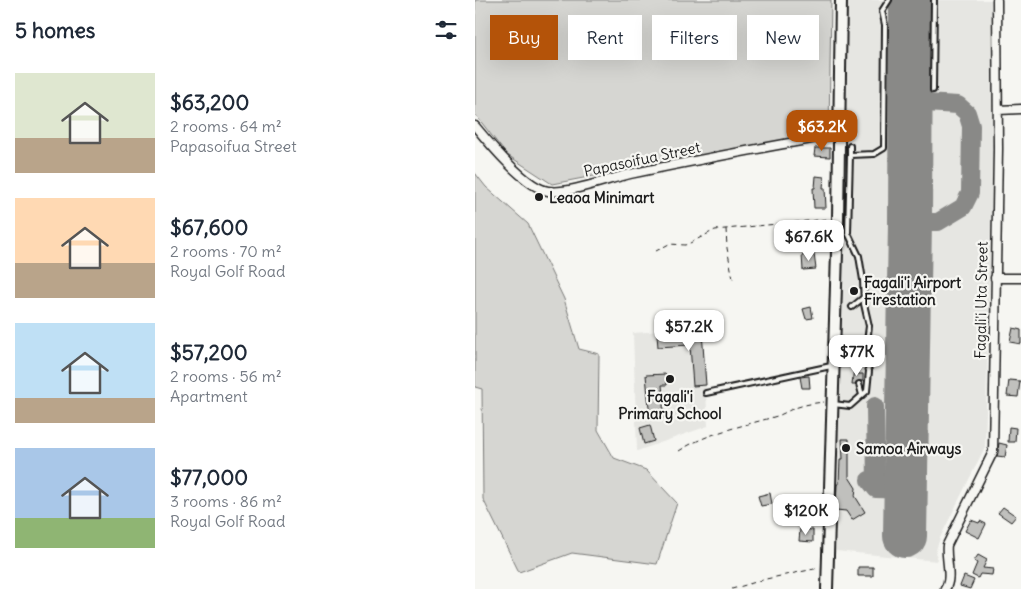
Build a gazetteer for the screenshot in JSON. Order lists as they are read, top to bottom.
{
  "streets": {
    "street": ["Papasoifua Street", "Fagali'i Uta Street"]
  },
  "places": [
    "Leaoa Minimart",
    "Fagali'i Airport Firestation",
    "Fagali'i Primary School",
    "Samoa Airways"
  ],
  "page": {
    "heading": "5 homes",
    "chip": [
      "Buy",
      "Rent",
      "Filters",
      "New"
    ],
    "list": [
      {
        "name": "$63,200",
        "note": "2 rooms · 64 m² · Papasoifua Street"
      },
      {
        "name": "$67,600",
        "note": "2 rooms · 70 m² · Royal Golf Road"
      },
      {
        "name": "$57,200",
        "note": "2 rooms · 56 m² · Apartment"
      },
      {
        "name": "$77,000",
        "note": "3 rooms · 86 m² · Royal Golf Road"
      }
    ],
    "price": [
      "$63.2K",
      "$67.6K",
      "$57.2K",
      "$77K",
      "$120K"
    ]
  }
}
